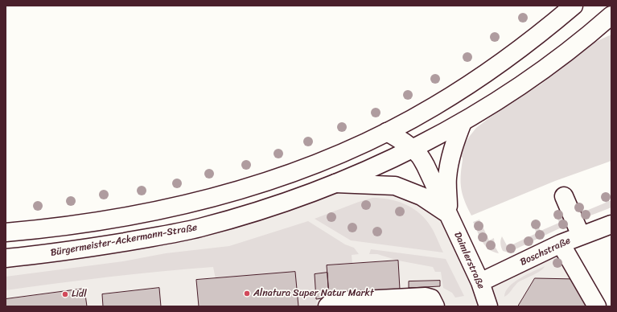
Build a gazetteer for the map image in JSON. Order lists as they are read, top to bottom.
{
  "streets": {
    "main road": ["Bürgermeister-Ackermann-Straße", "Boschstraße", "Daimlerstraße"]
  },
  "crossings": [
    ["Bürgermeister-Ackermann-Straße", "Daimlerstraße"],
    ["Boschstraße", "Daimlerstraße"]
  ],
  "places": ["Alnatura Super Natur Markt", "Lidl"]
}
